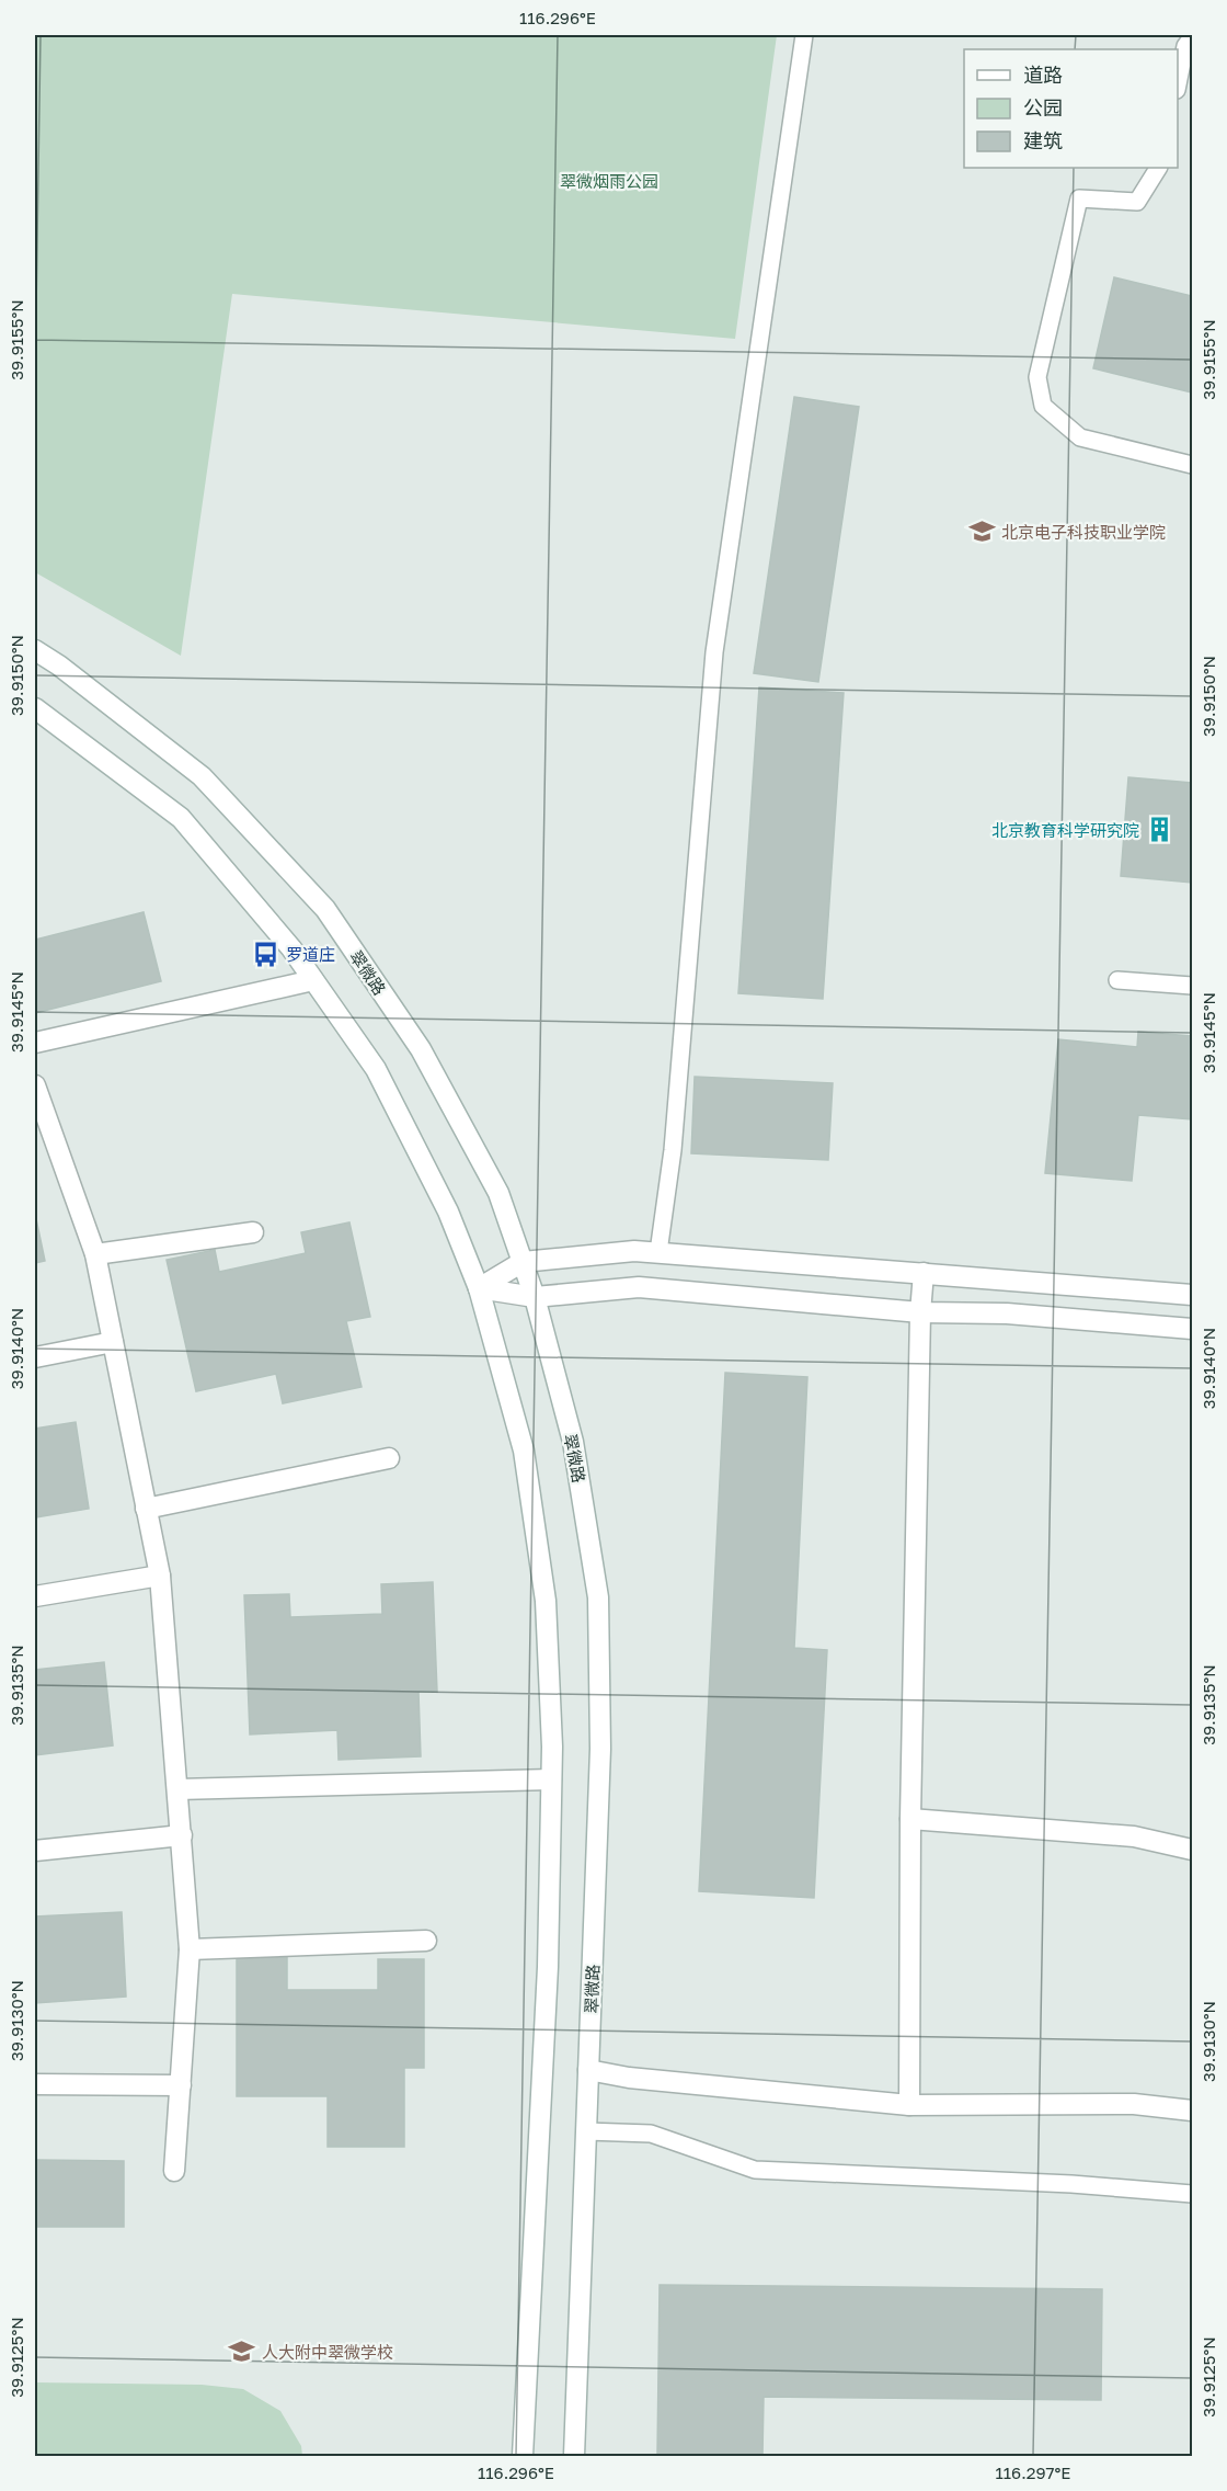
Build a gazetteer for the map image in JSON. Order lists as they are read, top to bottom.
{
  "streets": {
    "street": ["翠微路"]
  },
  "parks": ["翠微烟雨公园"],
  "places": {
    "school or university": ["北京电子科技职业学院", "人大附中翠微学校"],
    "building": ["北京教育科学研究院"],
    "bus stop": ["罗道庄"]
  },
  "legend": ["道路", "公园", "建筑"],
  "coordinates": [
    "116.296°E",
    "39.9155°N",
    "39.9150°N",
    "39.9145°N",
    "39.9140°N",
    "39.9135°N",
    "39.9130°N",
    "39.9125°N",
    "116.297°E"
  ]
}
